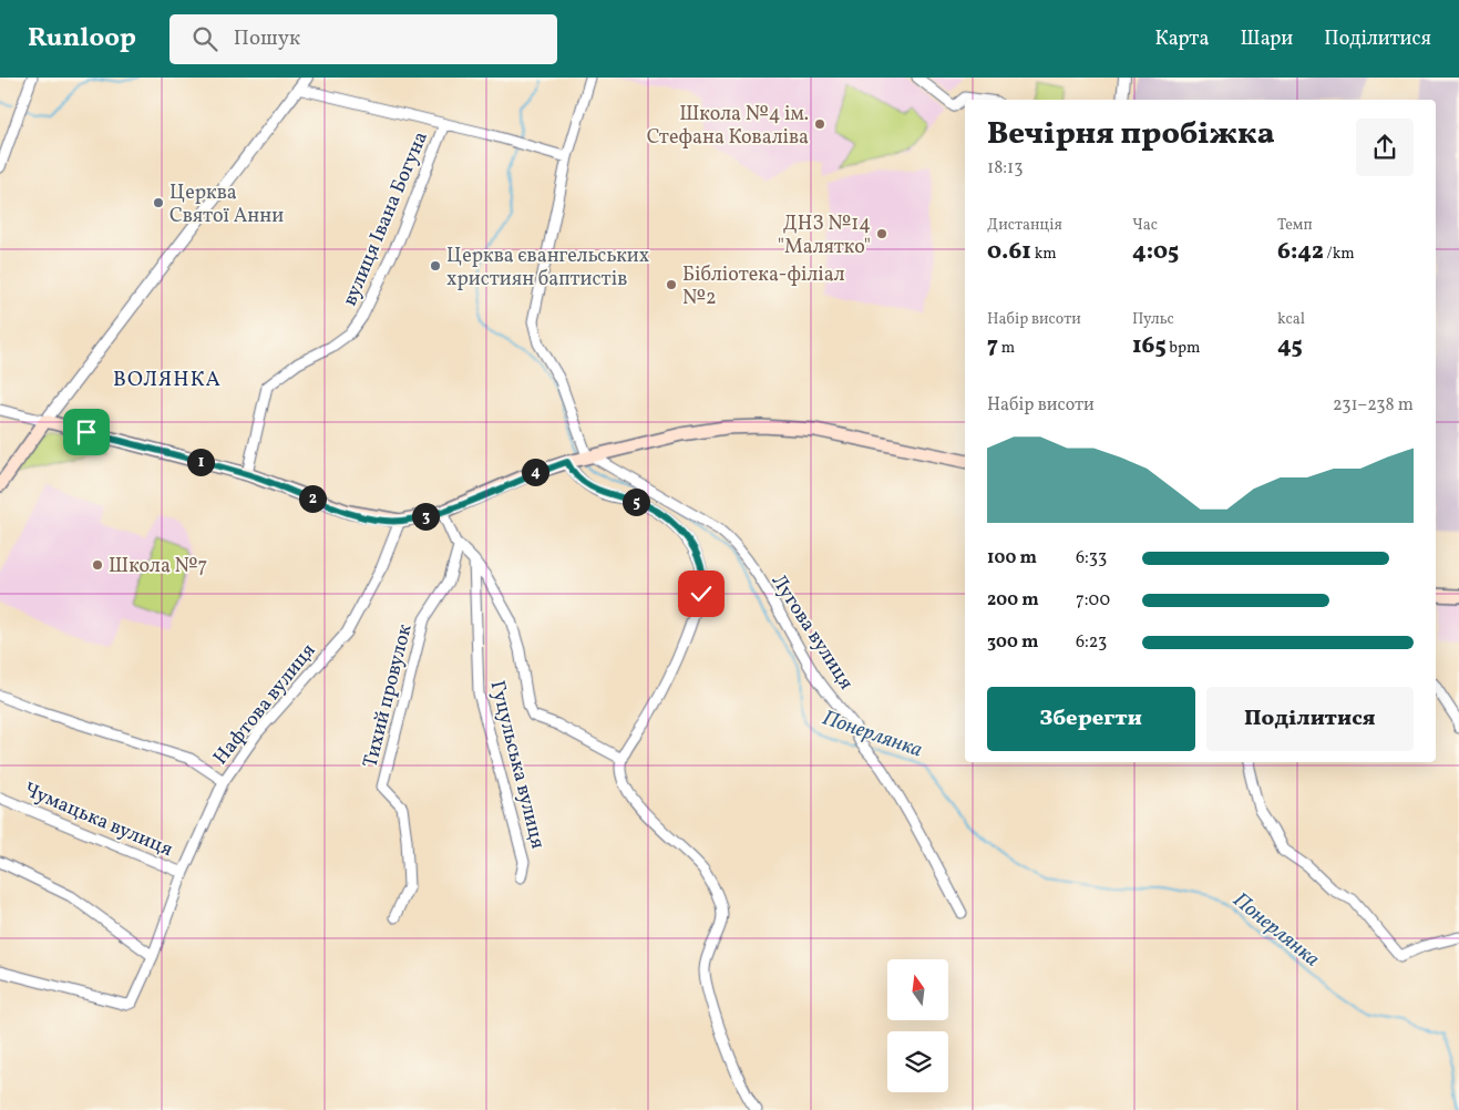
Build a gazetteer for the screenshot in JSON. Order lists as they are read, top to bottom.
{
  "streets": {
    "street": [
      "вулиця Івана Богуна",
      "Лугова вулиця",
      "Тихий провулок",
      "Нафтова вулиця",
      "Гуцульська вулиця",
      "Чумацька вулиця"
    ]
  },
  "crossings": [
    ["Тихий провулок", "Гуцульська вулиця"],
    ["Нафтова вулиця", "Чумацька вулиця"]
  ],
  "districts": ["ВОЛЯНКА"],
  "water": ["Понерлянка"],
  "places": [
    "Школа №4 ім. Стефана Коваліва",
    "Церква Святої Анни",
    "ДНЗ №14 \"Малятко\"",
    "Церква євангельських християн баптистів",
    "Бібліотека-філіал №2",
    "Школа №7"
  ],
  "north": "top",
  "page": {
    "header": "Runloop",
    "search": "Пошук",
    "nav": ["Карта", "Шари", "Поділитися"],
    "heading": ["Вечірня пробіжка", "18:13"],
    "stats": [
      ["Дистанція", "0.61 km"],
      ["Час", "4:05"],
      ["Темп", "6:42 /km"],
      ["Набір висоти", "7 m"],
      ["Пульс", "165 bpm"],
      ["kcal", "45"]
    ],
    "chart": ["Набір висоти", "231–238 m"],
    "pins": [
      "1",
      "4",
      "2",
      "5",
      "3"
    ],
    "list": [
      {
        "name": "100 m",
        "note": "6:33"
      },
      {
        "name": "200 m",
        "note": "7:00"
      },
      {
        "name": "300 m",
        "note": "6:23"
      }
    ],
    "buttons": ["Зберегти", "Поділитися"]
  }
}
